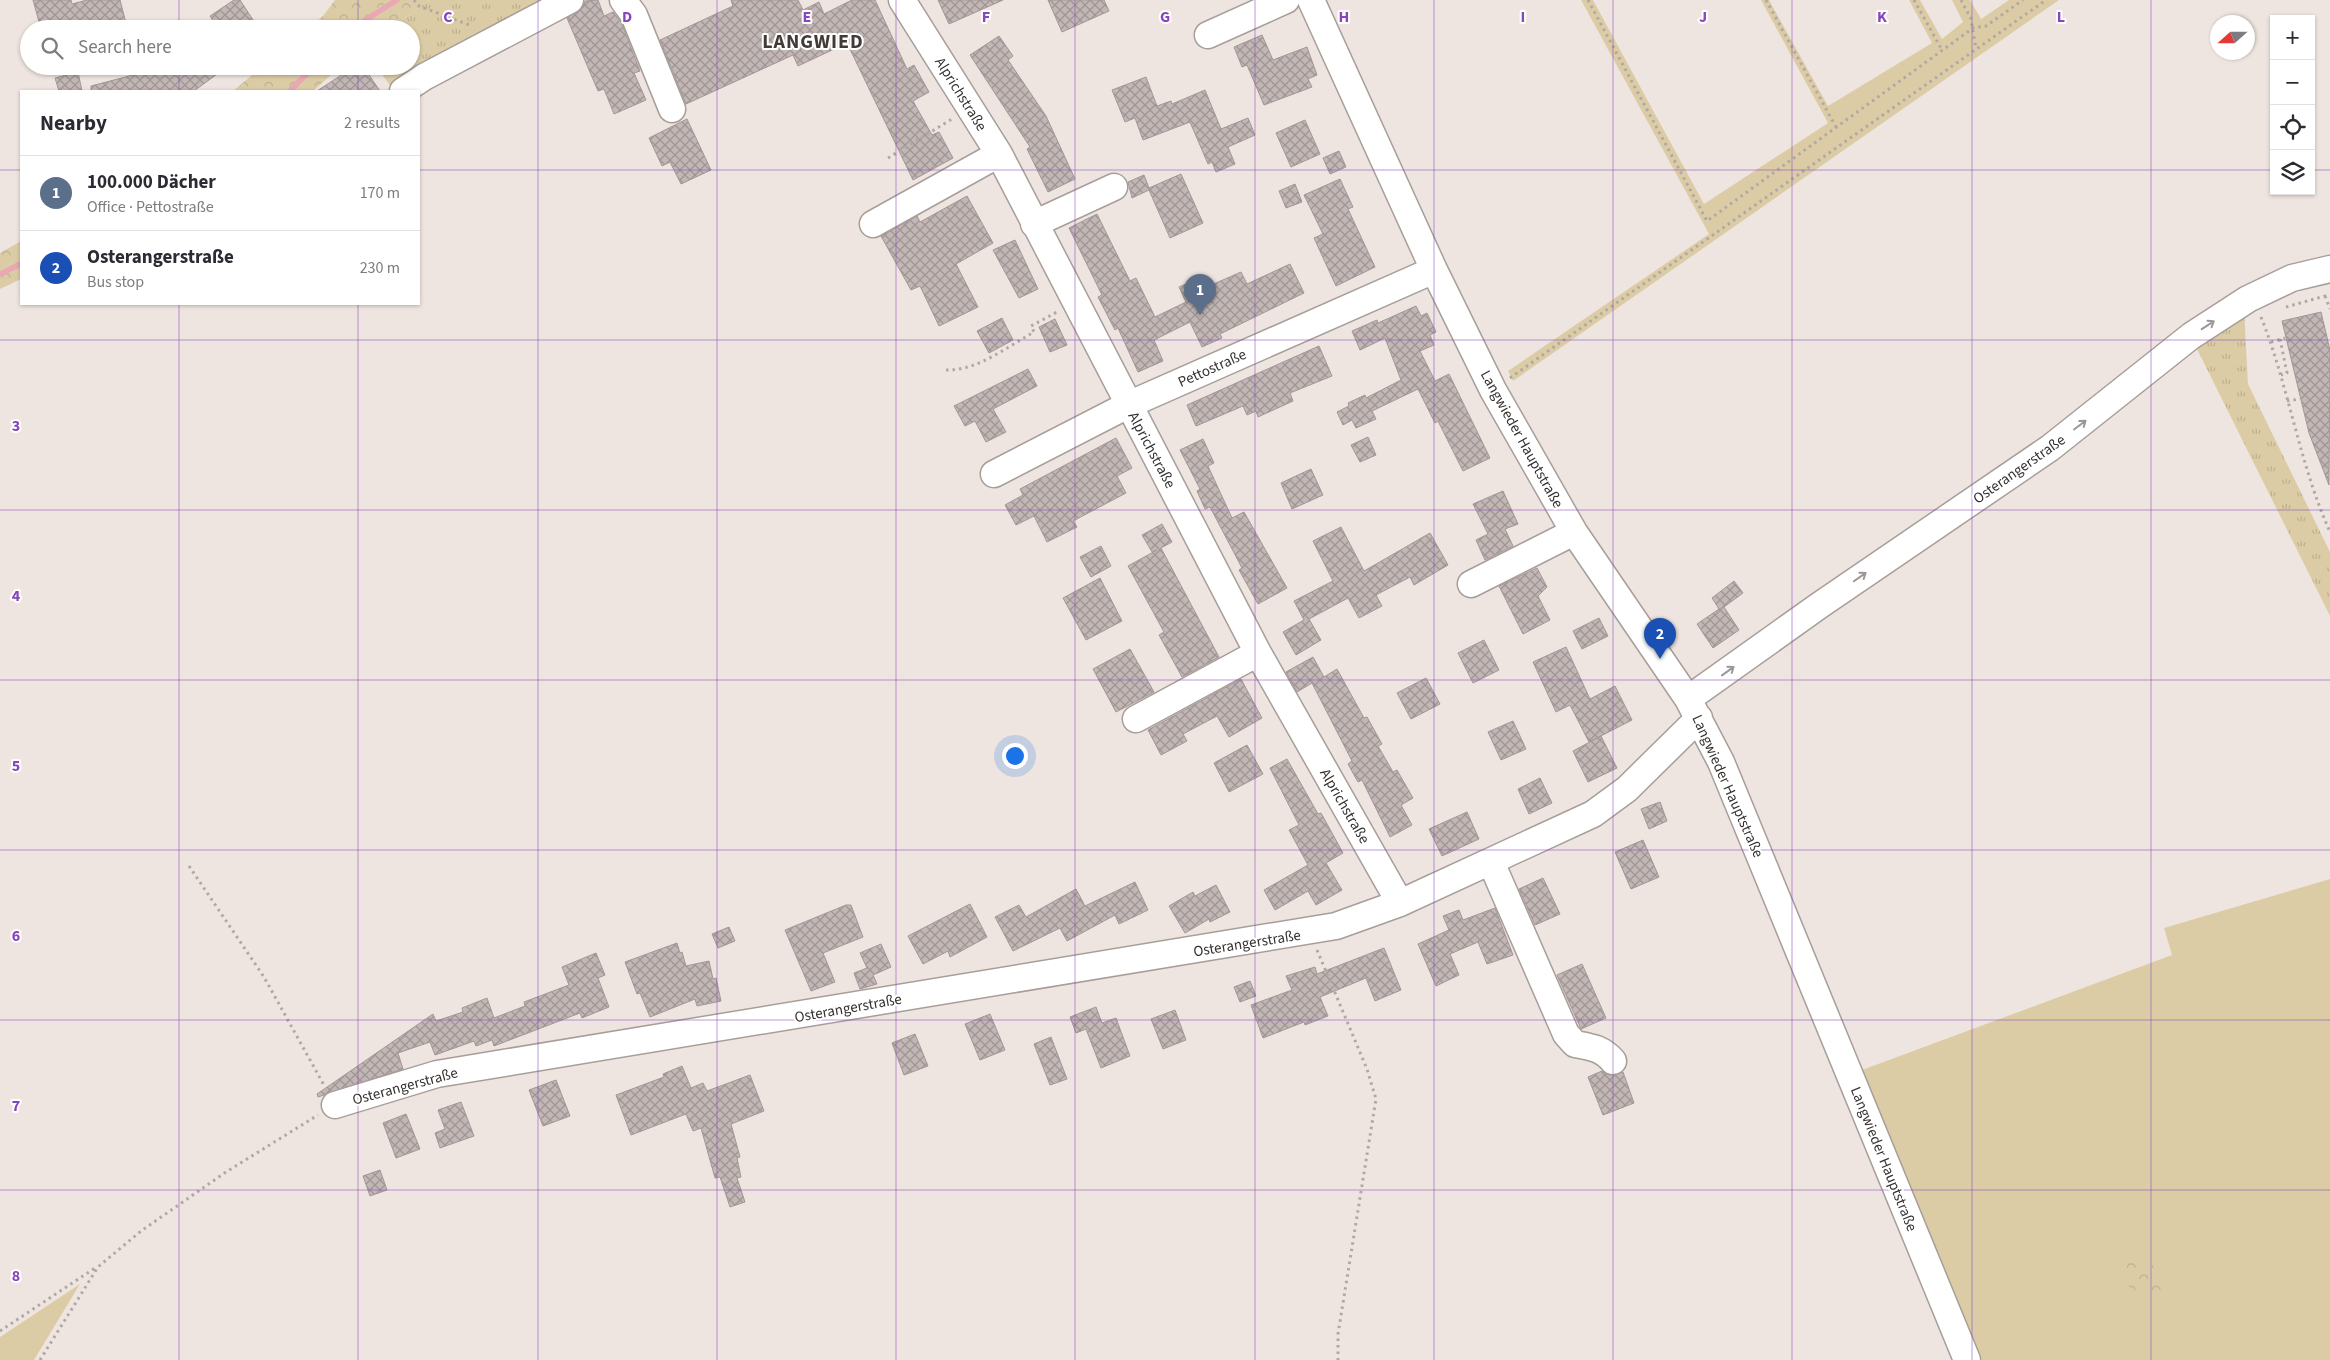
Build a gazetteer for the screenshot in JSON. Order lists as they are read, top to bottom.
{
  "streets": {
    "street": [
      "Alprichstraße",
      "Pettostraße",
      "Langwieder Hauptstraße",
      "Osterangerstraße"
    ]
  },
  "crossings": [
    ["Alprichstraße", "Pettostraße"],
    ["Alprichstraße", "Osterangerstraße"],
    ["Pettostraße", "Langwieder Hauptstraße"],
    ["Langwieder Hauptstraße", "Osterangerstraße"]
  ],
  "districts": ["LANGWIED"],
  "north": "left",
  "page": {
    "map_buttons": ["+", "−"],
    "search": "Search here",
    "heading": ["Nearby", "2 results"],
    "list": [
      {
        "mark": "1",
        "name": "100.000 Dächer",
        "note": "Office · Pettostraße",
        "value": "170 m"
      },
      {
        "mark": "2",
        "name": "Osterangerstraße",
        "note": "Bus stop",
        "value": "230 m"
      }
    ],
    "pins": ["1", "2"]
  },
  "grid": {
    "columns": [
      "C",
      "D",
      "E",
      "F",
      "G",
      "H",
      "I",
      "J",
      "K",
      "L"
    ],
    "rows": [
      "3",
      "4",
      "5",
      "6",
      "7",
      "8"
    ]
  }
}
